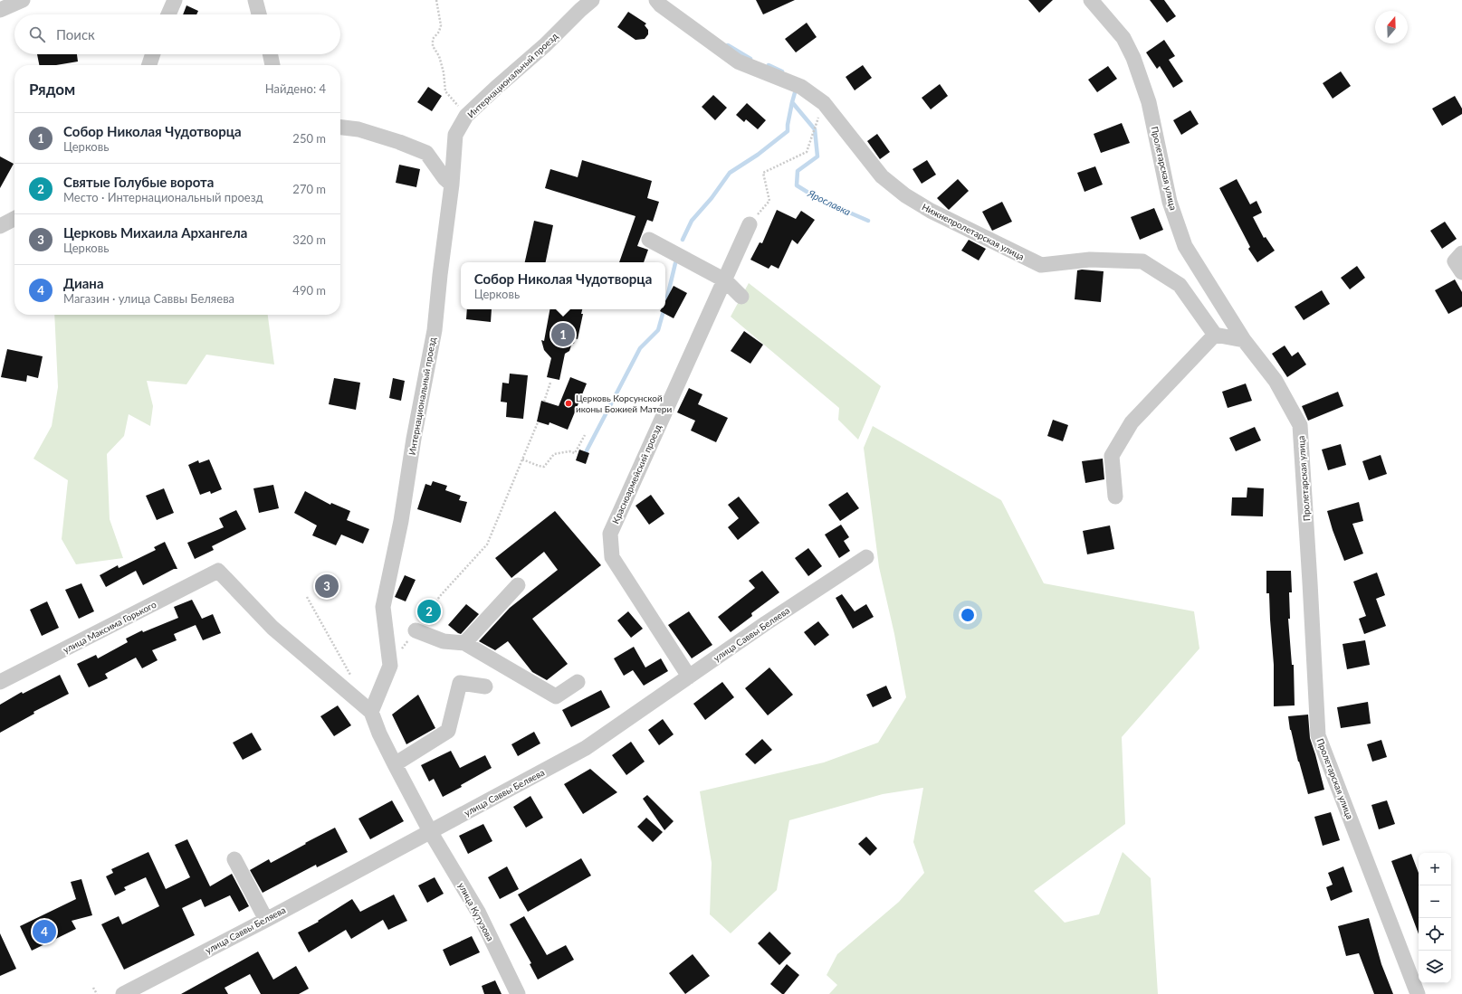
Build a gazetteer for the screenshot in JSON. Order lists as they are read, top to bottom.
{
  "streets": {
    "street": [
      "Интернациональный проезд",
      "Пролетарская улица",
      "Нижнепролетарская улица",
      "Красноармейский проезд",
      "улица Максима Горького",
      "улица Саввы Беляева",
      "улица Кутузова"
    ]
  },
  "crossings": [
    ["Интернациональный проезд", "улица Максима Горького"],
    ["Красноармейский проезд", "улица Саввы Беляева"],
    ["улица Саввы Беляева", "улица Кутузова"]
  ],
  "water": ["Ярославка"],
  "places": ["Церковь Корсунской иконы Божией Матери"],
  "north": "top",
  "page": {
    "search": "Поиск",
    "heading": ["Рядом", "Найдено: 4"],
    "list": [
      {
        "mark": "1",
        "name": "Собор Николая Чудотворца",
        "note": "Церковь",
        "value": "250 m"
      },
      {
        "mark": "2",
        "name": "Святые Голубые ворота",
        "note": "Место · Интернациональный проезд",
        "value": "270 m"
      },
      {
        "mark": "3",
        "name": "Церковь Михаила Архангела",
        "note": "Церковь",
        "value": "320 m"
      },
      {
        "mark": "4",
        "name": "Диана",
        "note": "Магазин · улица Саввы Беляева",
        "value": "490 m"
      }
    ],
    "popup": ["Собор Николая Чудотворца", "Церковь"],
    "pins": [
      "1",
      "3",
      "2",
      "4"
    ],
    "map_buttons": ["+", "−"]
  }
}
